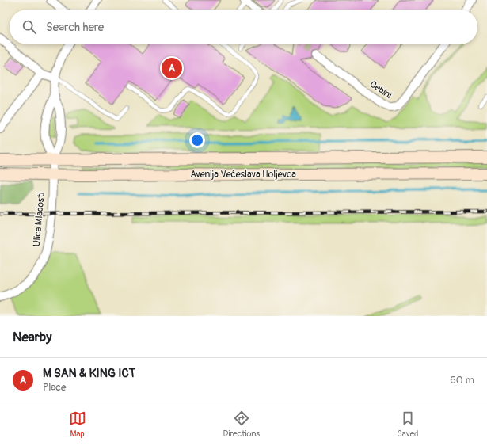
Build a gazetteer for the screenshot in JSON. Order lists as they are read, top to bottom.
{
  "streets": {
    "main road": ["Avenija Većeslava Holjevca"],
    "street": ["Cebini", "Ulica Mladosti"]
  },
  "crossings": [
    ["Avenija Većeslava Holjevca", "Ulica Mladosti"]
  ],
  "page": {
    "search": "Search here",
    "pins": "A",
    "heading": "Nearby",
    "list": [
      {
        "mark": "A",
        "name": "M SAN & KING ICT",
        "note": "Place",
        "value": "60 m"
      }
    ],
    "nav": ["Map", "Directions", "Saved"]
  }
}
